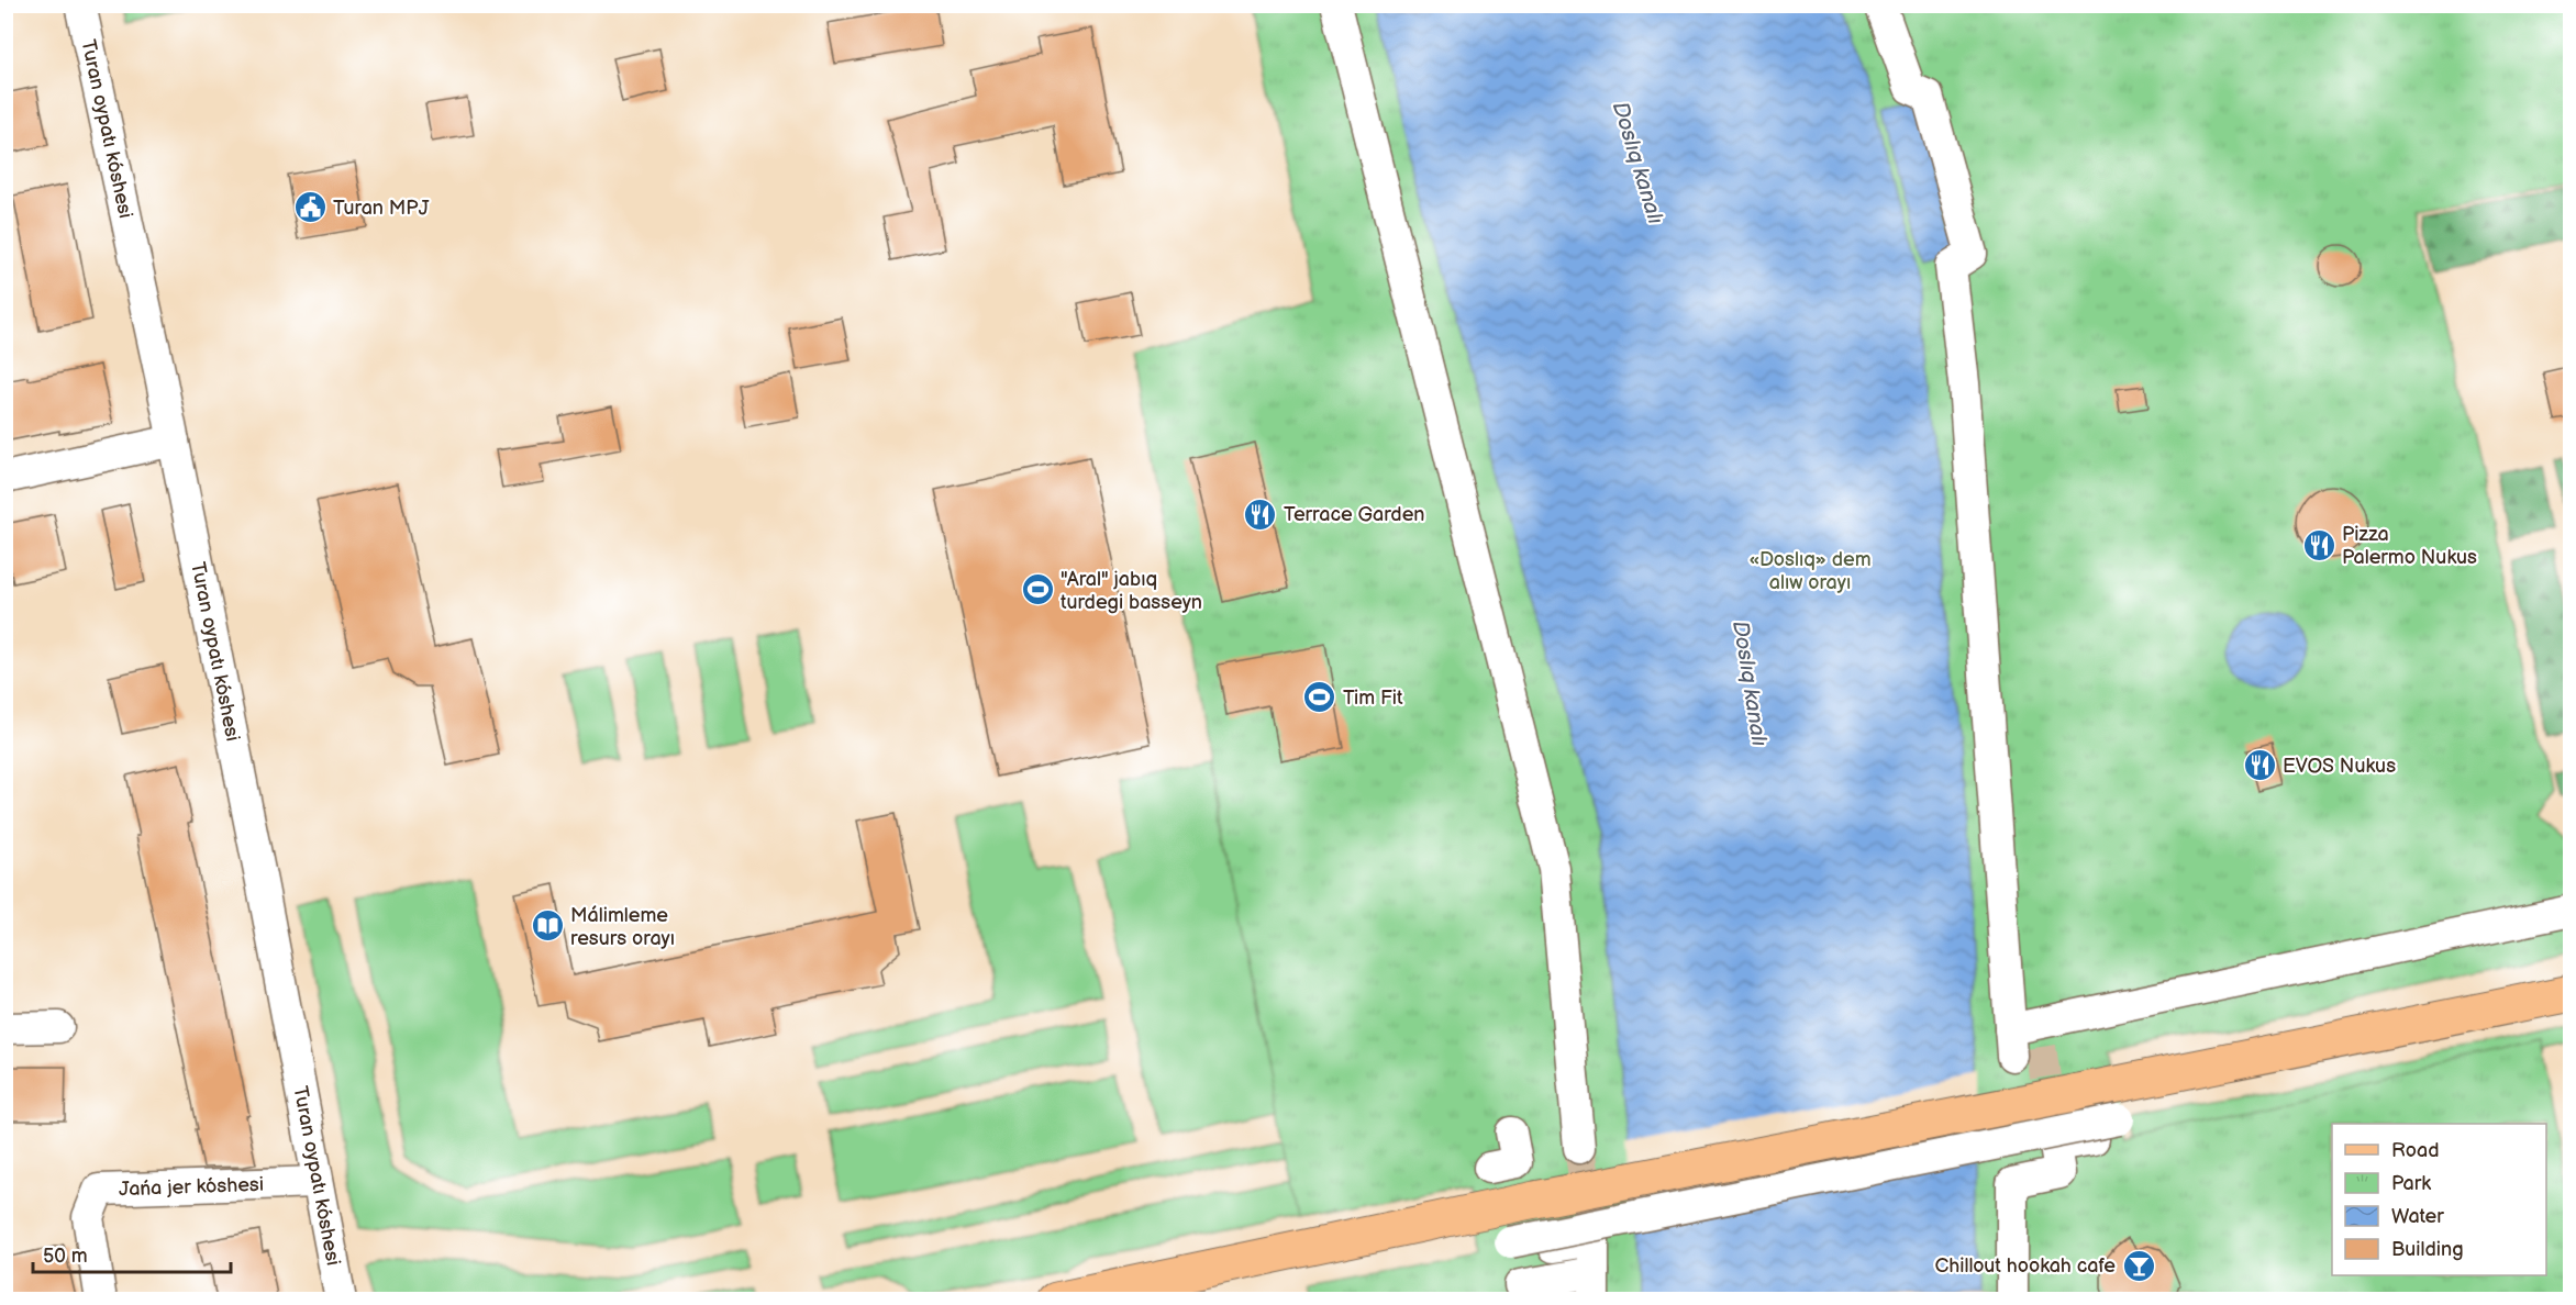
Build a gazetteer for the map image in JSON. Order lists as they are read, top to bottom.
{
  "streets": {
    "street": ["Turan oypatı kóshesi", "Jańa jer kóshesi"]
  },
  "crossings": [
    ["Turan oypatı kóshesi", "Jańa jer kóshesi"]
  ],
  "water": ["Doslıq kanalı"],
  "parks": ["«Doslıq» dem alıw orayı"],
  "places": {
    "public building": ["Turan MPJ"],
    "restaurant": ["Terrace Garden", "Pizza Palermo Nukus", "EVOS Nukus"],
    "sports": ["\"Aral\" jabıq turdegi basseyn", "Tim Fit"],
    "library": ["Málimleme resurs orayı"],
    "bar": ["Chillout hookah cafe"]
  },
  "legend": [
    "Road",
    "Park",
    "Water",
    "Building"
  ],
  "scale_bar": "50 m"
}
